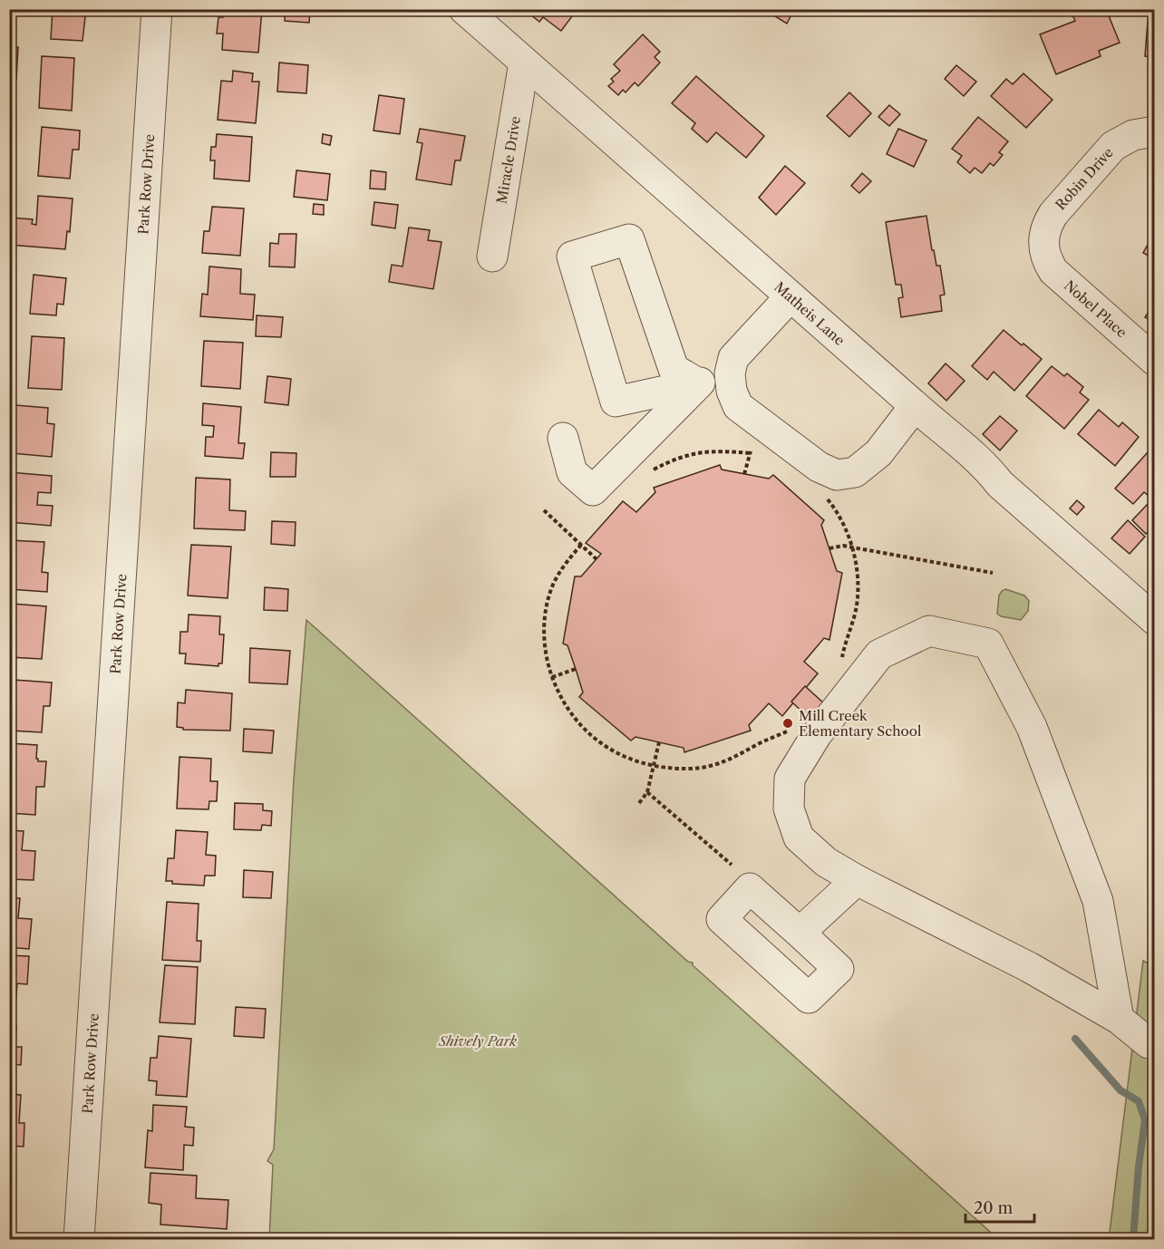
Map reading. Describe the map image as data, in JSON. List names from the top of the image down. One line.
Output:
{"streets":{"street":["Miracle Drive","Robin Drive","Park Row Drive","Nobel Place","Matheis Lane"]},"crossings":[["Miracle Drive","Matheis Lane"],["Robin Drive","Nobel Place"]],"parks":["Shively Park"],"places":["Mill Creek Elementary School"],"scale_bar":"20 m"}
